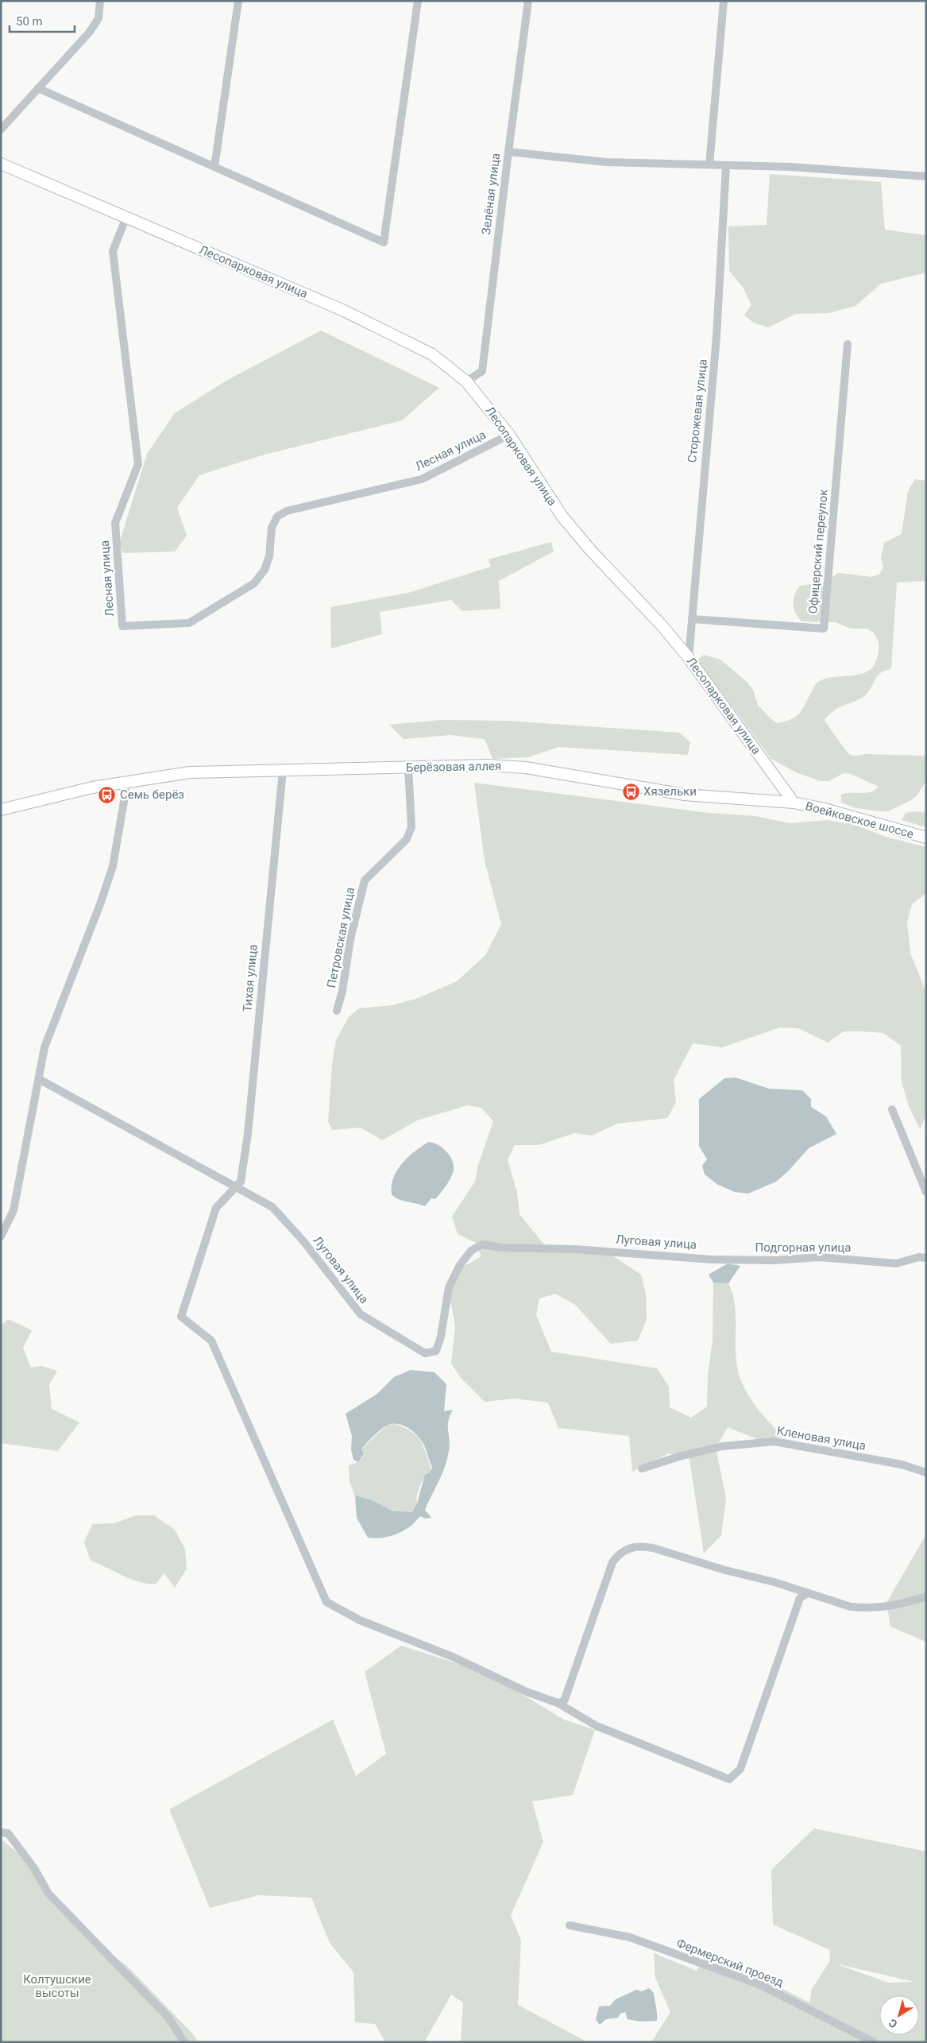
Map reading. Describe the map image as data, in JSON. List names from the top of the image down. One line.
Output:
{"streets":{"street":["Зелёная улица","Лесопарковая улица","Сторожевая улица","Лесная улица","Офицерский переулок","Берёзовая аллея","Воейковское шоссе","Петровская улица","Тихая улица","Луговая улица","Подгорная улица","Кленовая улица","Фермерский проезд"]},"crossings":[["Зелёная улица","Лесопарковая улица"],["Лесопарковая улица","Сторожевая улица"],["Лесопарковая улица","Лесная улица"],["Лесопарковая улица","Берёзовая аллея"],["Лесопарковая улица","Воейковское шоссе"],["Сторожевая улица","Офицерский переулок"],["Берёзовая аллея","Воейковское шоссе"],["Берёзовая аллея","Петровская улица"],["Берёзовая аллея","Тихая улица"],["Тихая улица","Луговая улица"],["Луговая улица","Подгорная улица"]],"parks":["Колтушские высоты"],"places":{"bus stop":["Хязельки","Семь берёз"]},"scale_bar":"50 m","north":"bottom left"}
